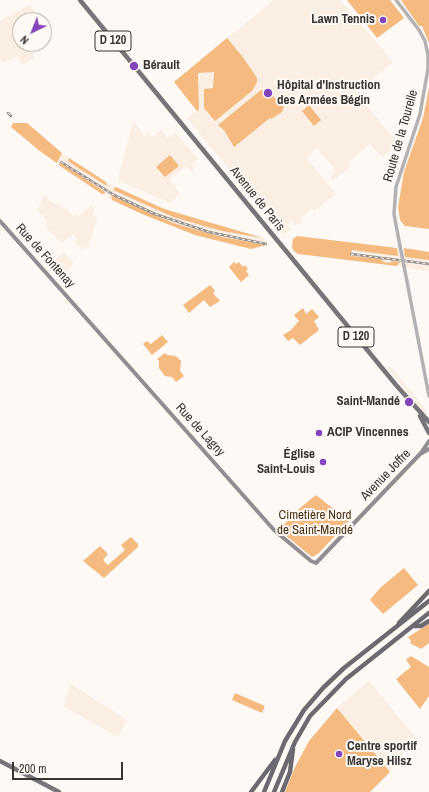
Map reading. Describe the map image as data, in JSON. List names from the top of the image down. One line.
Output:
{"streets":{"main road":["D 120","Avenue de Paris","Rue de Fontenay","Rue de Lagny","Avenue Joffre"],"street":["Route de la Tourelle"]},"crossings":[["Rue de Fontenay","Rue de Lagny"],["Rue de Lagny","Avenue Joffre"]],"parks":["Cimetière Nord de Saint-Mandé"],"places":["Lawn Tennis","Bérault","Hôpital d'Instruction des Armées Bégin","Saint-Mandé","ACIP Vincennes","Église Saint-Louis","Centre sportif Maryse Hilsz"],"scale_bar":"200 m","north":"bottom left"}
